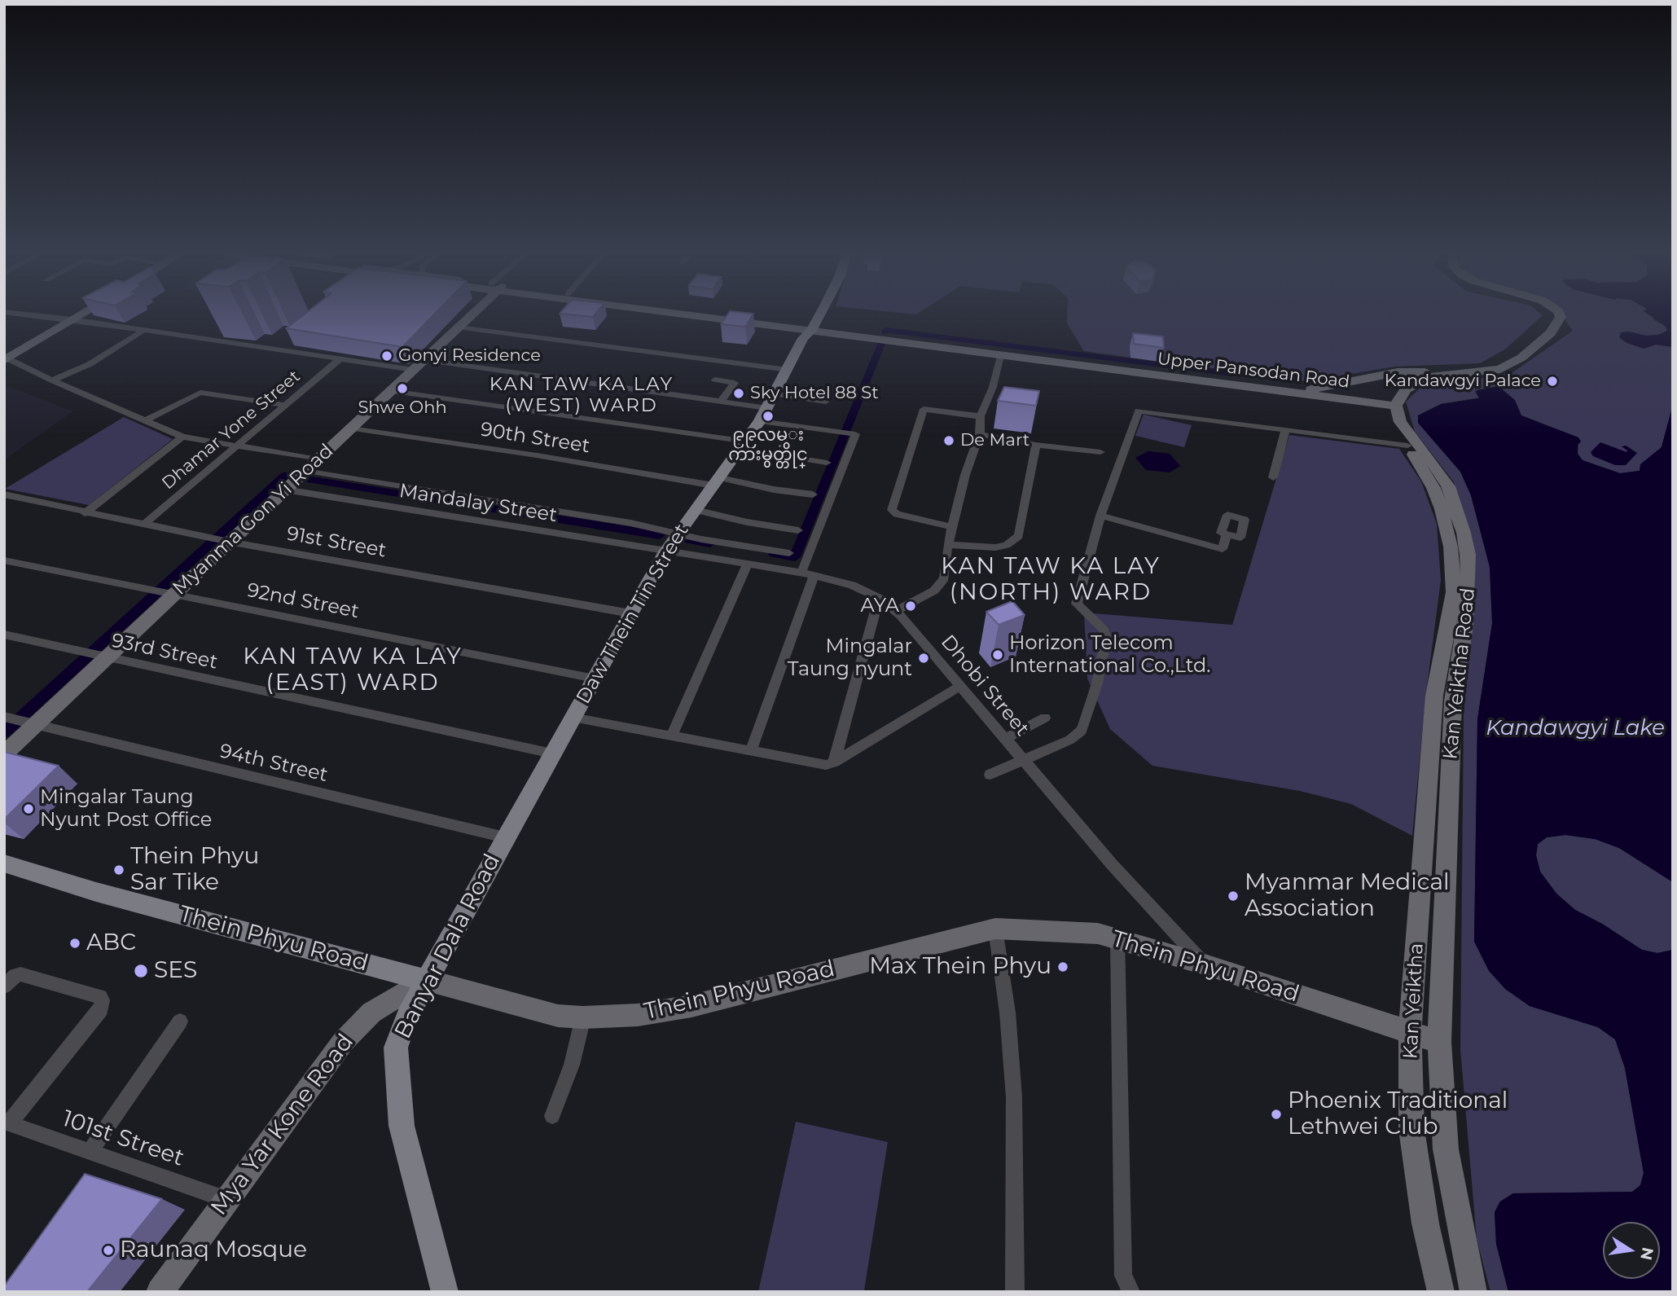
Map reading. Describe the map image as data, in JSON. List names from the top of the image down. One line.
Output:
{"streets":{"main road":["Upper Pansodan Road","Myanma Gon Yi Road","Daw Thein Tin Street","Kan Yeiktha Road","Thein Phyu Road","Banyar Dala Road","Kan Yeiktha","Mya Yar Kone Road"],"street":["Dhamar Yone Street","90th Street","Mandalay Street","91st Street","92nd Street","93rd Street","Dhobi Street","94th Street","101st Street"]},"crossings":[["Upper Pansodan Road","Daw Thein Tin Street"],["Upper Pansodan Road","Kan Yeiktha Road"],["Upper Pansodan Road","Kan Yeiktha"],["Dhamar Yone Street","91st Street"],["90th Street","Myanma Gon Yi Road"],["90th Street","Daw Thein Tin Street"],["Mandalay Street","Myanma Gon Yi Road"],["Mandalay Street","Daw Thein Tin Street"],["Mandalay Street","Dhobi Street"],["Myanma Gon Yi Road","91st Street"],["Myanma Gon Yi Road","92nd Street"],["Myanma Gon Yi Road","93rd Street"],["Myanma Gon Yi Road","94th Street"],["91st Street","Daw Thein Tin Street"],["92nd Street","Daw Thein Tin Street"],["Daw Thein Tin Street","93rd Street"],["Daw Thein Tin Street","Dhobi Street"],["Daw Thein Tin Street","94th Street"],["Daw Thein Tin Street","Banyar Dala Road"],["Kan Yeiktha Road","Thein Phyu Road"],["Kan Yeiktha Road","Kan Yeiktha"],["Dhobi Street","Thein Phyu Road"],["94th Street","Banyar Dala Road"],["Thein Phyu Road","Banyar Dala Road"],["Thein Phyu Road","Kan Yeiktha"],["Thein Phyu Road","Mya Yar Kone Road"],["Banyar Dala Road","Mya Yar Kone Road"],["Mya Yar Kone Road","101st Street"]],"districts":["KAN TAW KA LAY (WEST) WARD","KAN TAW KA LAY (NORTH) WARD","KAN TAW KA LAY (EAST) WARD"],"water":["Kandawgyi Lake"],"places":["Gonyi Residence","Kandawgyi Palace","Shwe Ohh","Sky Hotel 88 St","၉၉လမ္း ကားမွတ္တိုင္","De Mart","AYA","Horizon Telecom International Co.,Ltd.","Mingalar Taung nyunt","Mingalar Taung Nyunt Post Office","Thein Phyu Sar Tike","Myanmar Medical Association","ABC","Max Thein Phyu","SES","Phoenix Traditional Lethwei Club","Raunaq Mosque"],"north":"right"}
